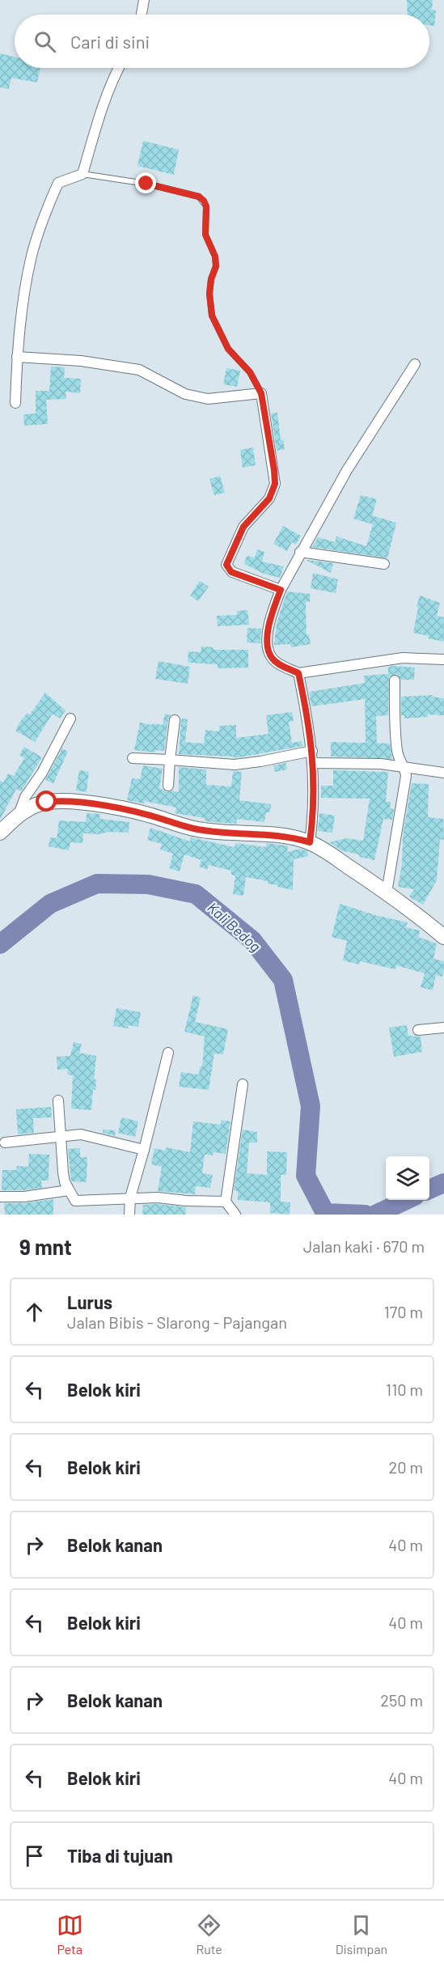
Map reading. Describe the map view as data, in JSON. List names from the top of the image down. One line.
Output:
{"water":["Kali Bedog"],"page":{"search":"Cari di sini","heading":["9 mnt","Jalan kaki · 670 m"],"list":[["Lurus","Jalan Bibis - Slarong - Pajangan","170 m"],["Belok kiri","110 m"],["Belok kiri","20 m"],["Belok kanan","40 m"],["Belok kiri","40 m"],["Belok kanan","250 m"],["Belok kiri","40 m"],"Tiba di tujuan"],"nav":["Peta","Rute","Disimpan"]}}
